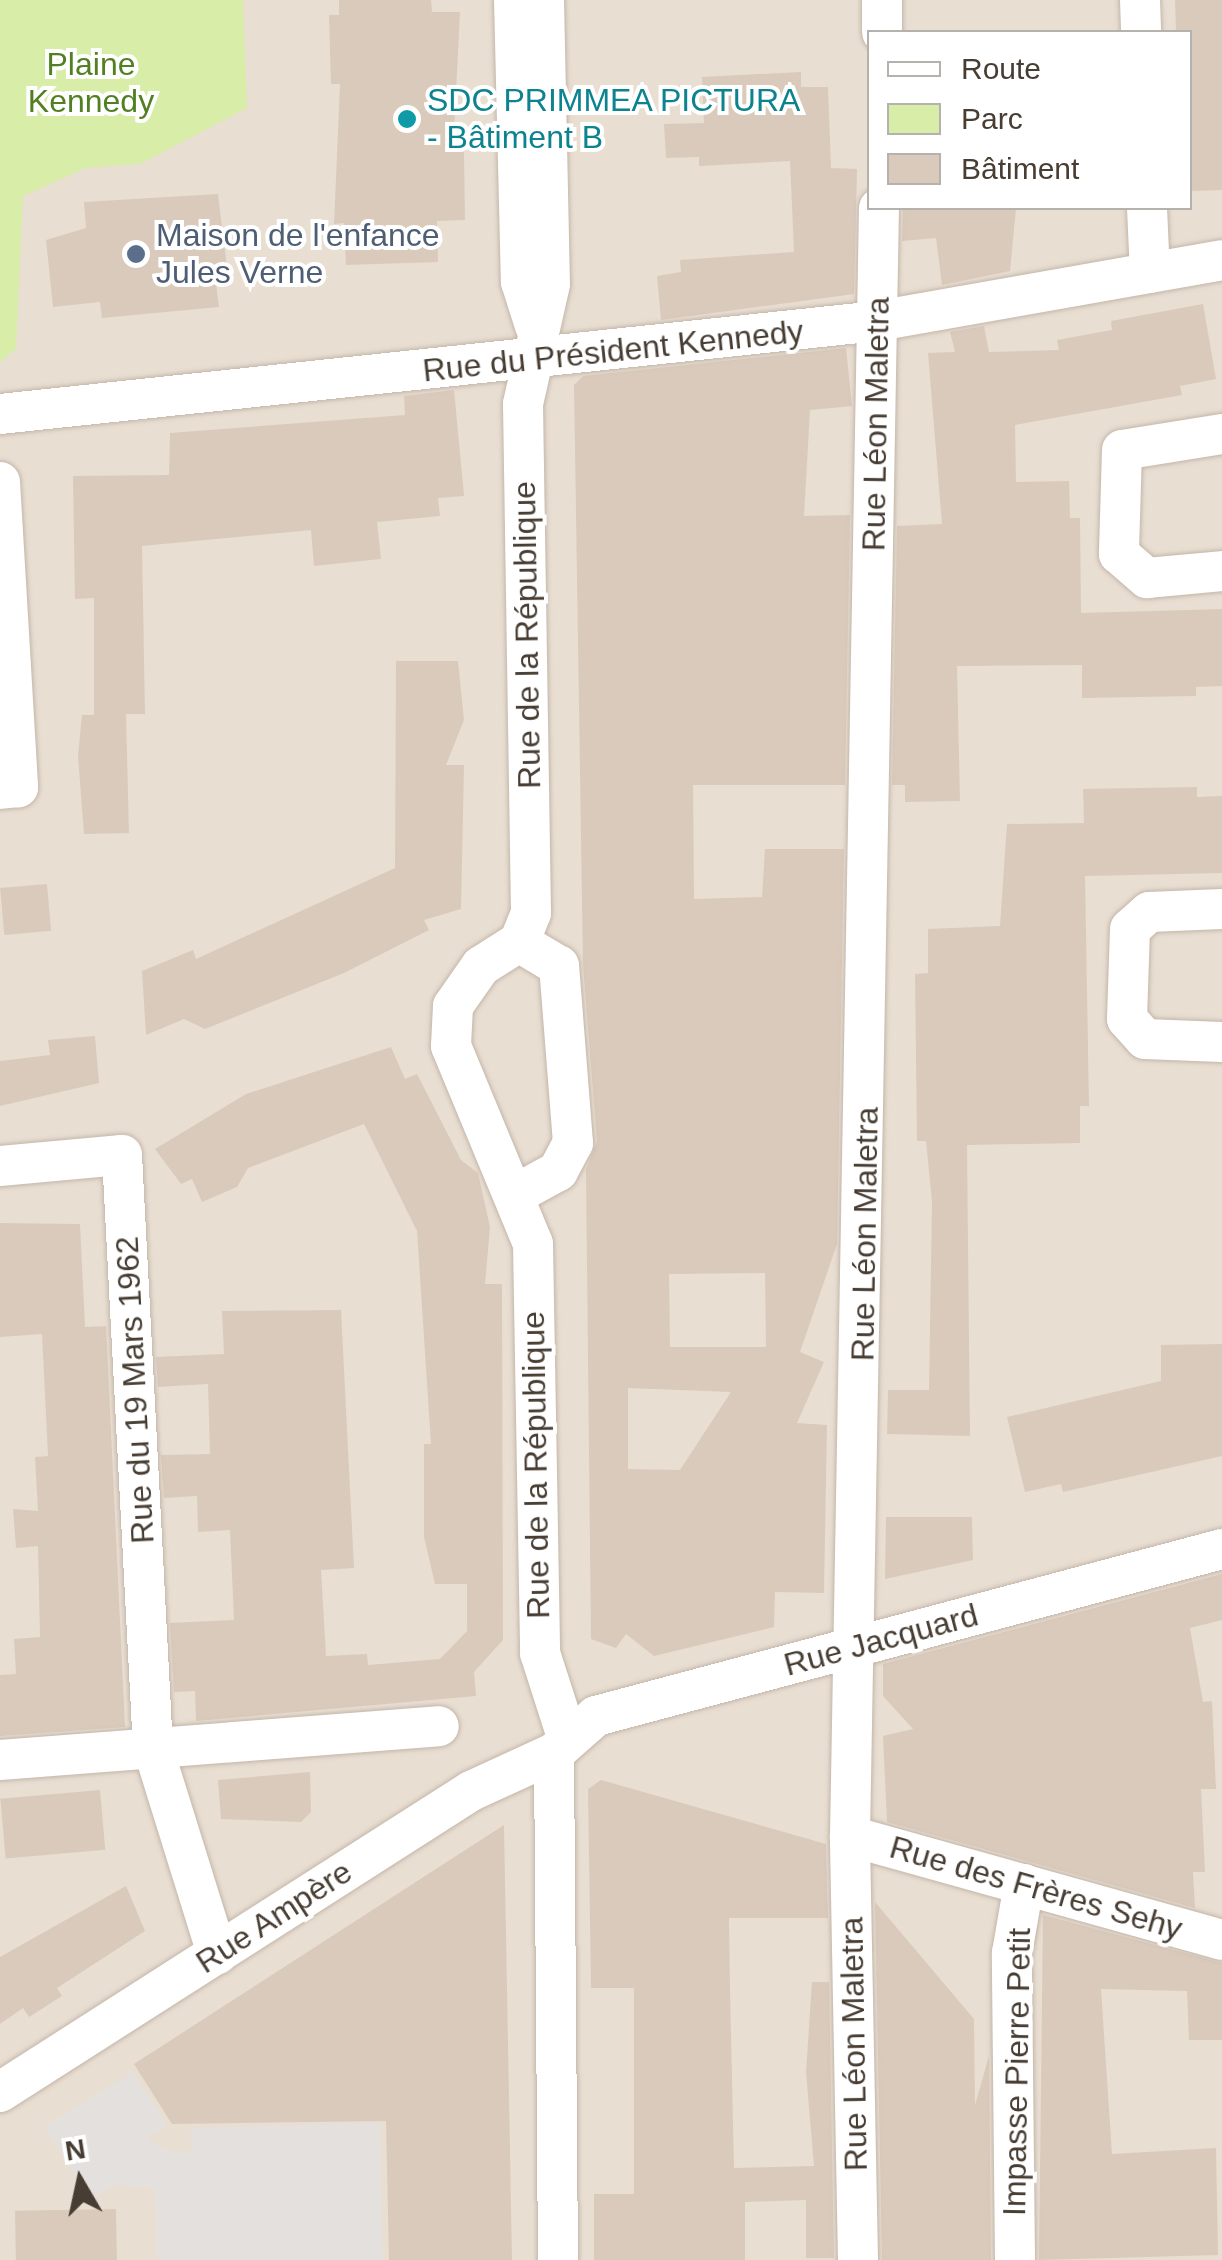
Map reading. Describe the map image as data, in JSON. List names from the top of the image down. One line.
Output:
{"streets":{"street":["Rue du Président Kennedy","Rue Léon Maletra","Rue de la République","Rue du 19 Mars 1962","Rue Jacquard","Rue des Frères Sehy","Rue Ampère","Impasse Pierre Petit"]},"crossings":[["Rue du Président Kennedy","Rue Léon Maletra"],["Rue du Président Kennedy","Rue de la République"],["Rue Léon Maletra","Rue Jacquard"],["Rue Léon Maletra","Rue des Frères Sehy"],["Rue de la République","Rue Jacquard"],["Rue de la République","Rue Ampère"],["Rue Jacquard","Rue Ampère"],["Rue des Frères Sehy","Impasse Pierre Petit"]],"parks":["Plaine Kennedy"],"places":["SDC PRIMMEA PICTURA - Bâtiment B","Maison de l'enfance Jules Verne"],"legend":["Route","Parc","Bâtiment"],"north":"top"}
